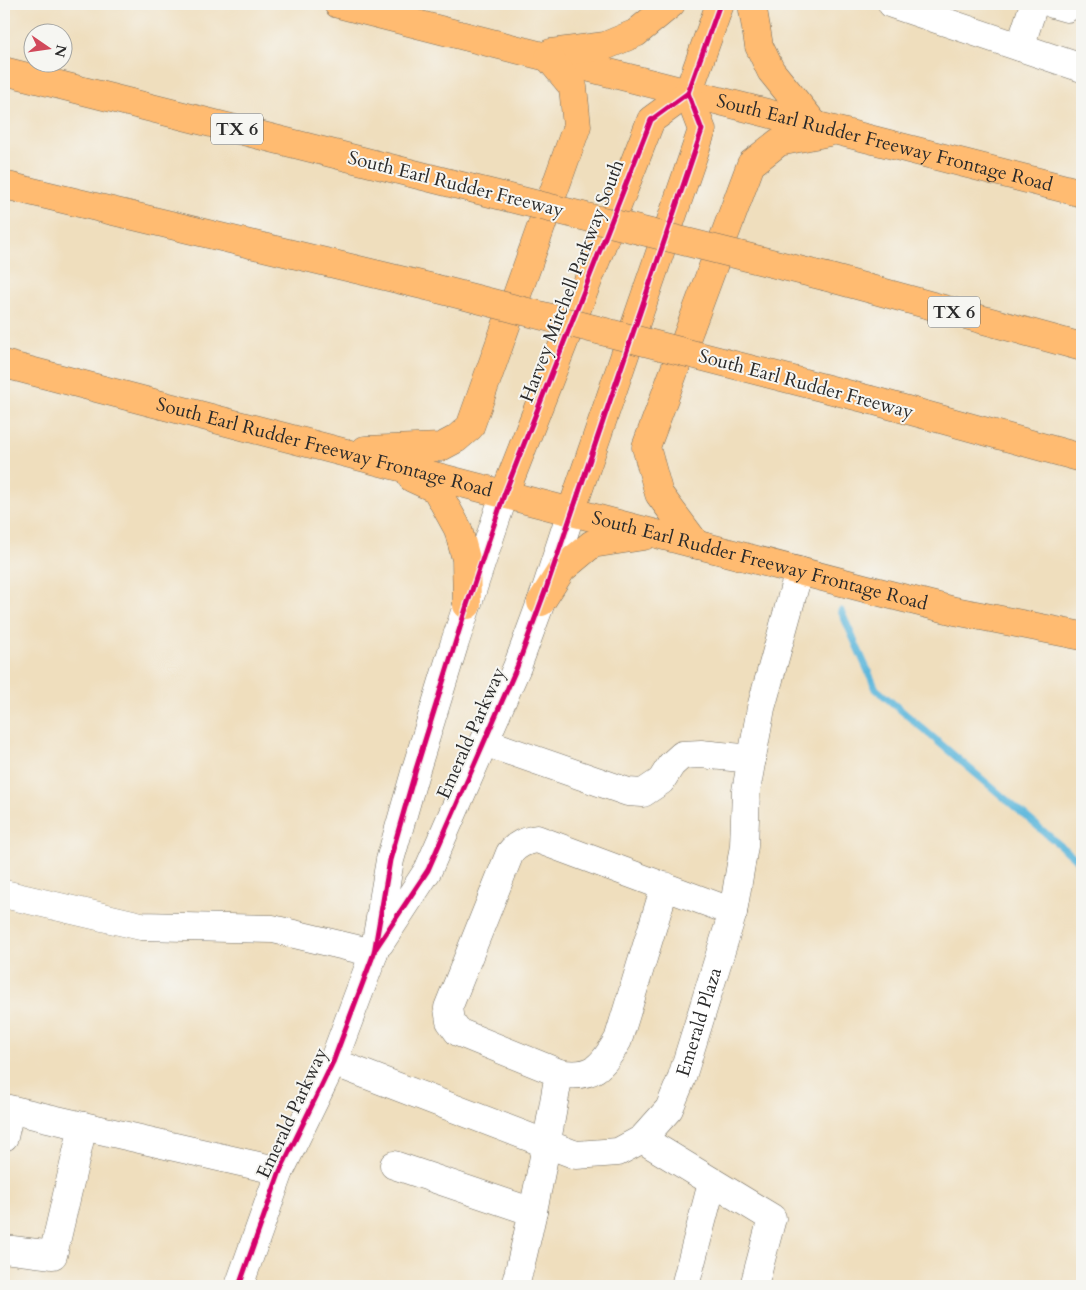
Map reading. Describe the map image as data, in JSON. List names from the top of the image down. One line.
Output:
{"streets":{"main road":["TX 6","South Earl Rudder Freeway Frontage Road","South Earl Rudder Freeway","Harvey Mitchell Parkway South"],"street":["Emerald Parkway","Emerald Plaza"]},"crossings":[["South Earl Rudder Freeway Frontage Road","Harvey Mitchell Parkway South"],["South Earl Rudder Freeway Frontage Road","Emerald Parkway"],["South Earl Rudder Freeway Frontage Road","Emerald Plaza"],["Harvey Mitchell Parkway South","Emerald Parkway"],["Emerald Parkway","Emerald Plaza"]],"north":"right"}
